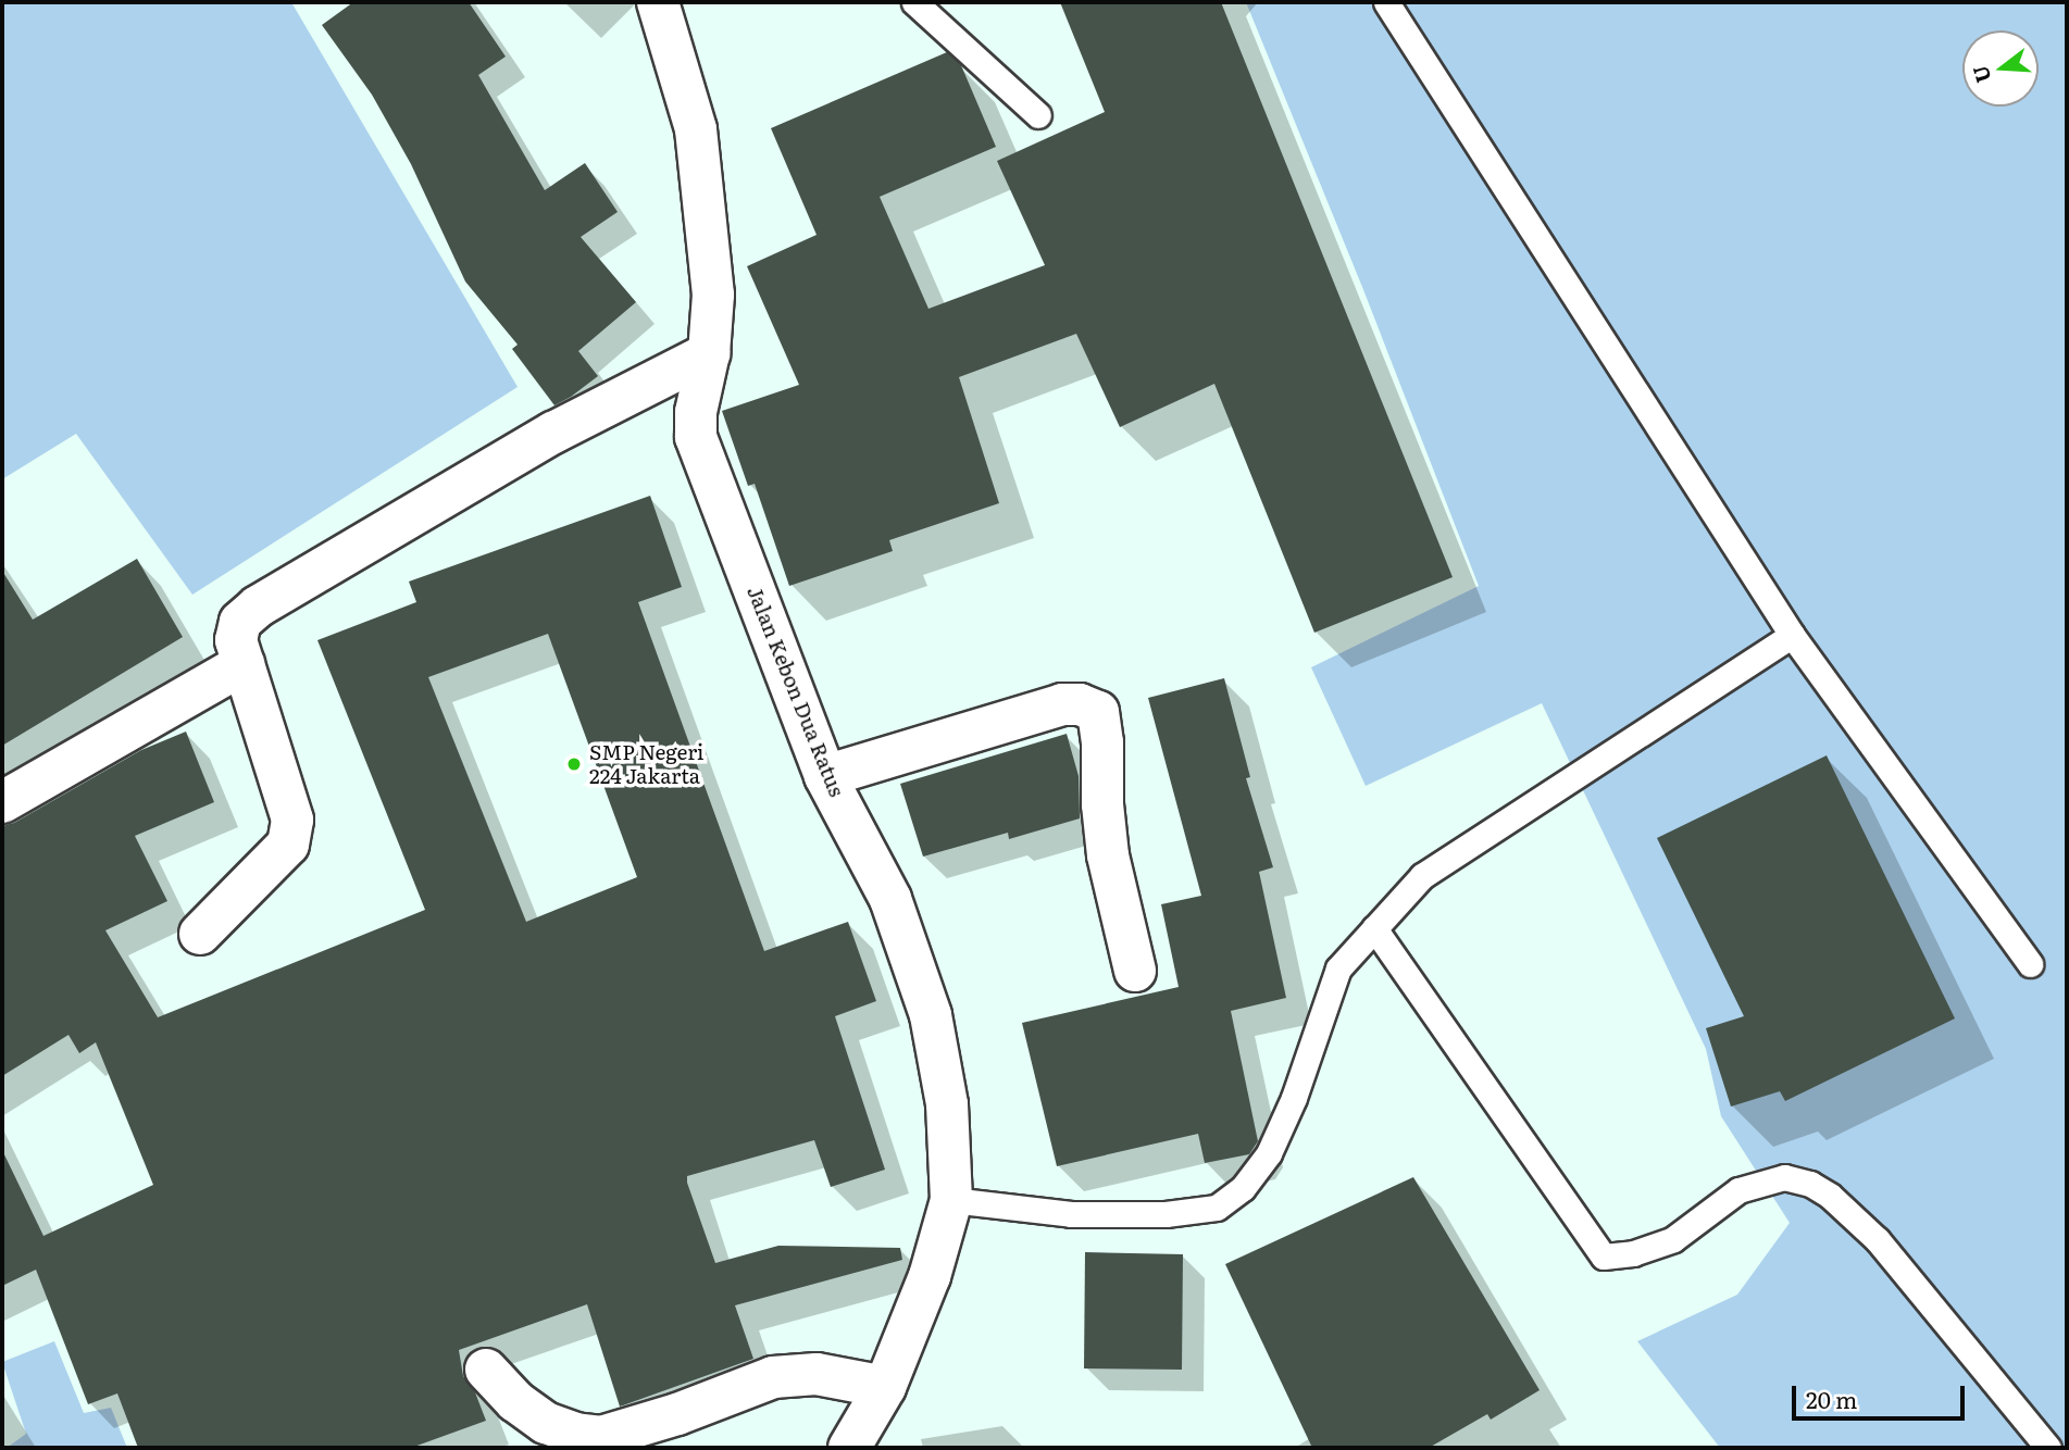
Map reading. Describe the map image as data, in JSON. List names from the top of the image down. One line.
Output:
{"streets":{"street":["Jalan Kebon Dua Ratus"]},"places":["SMP Negeri 224 Jakarta"],"scale_bar":"20 m","north":"left"}
